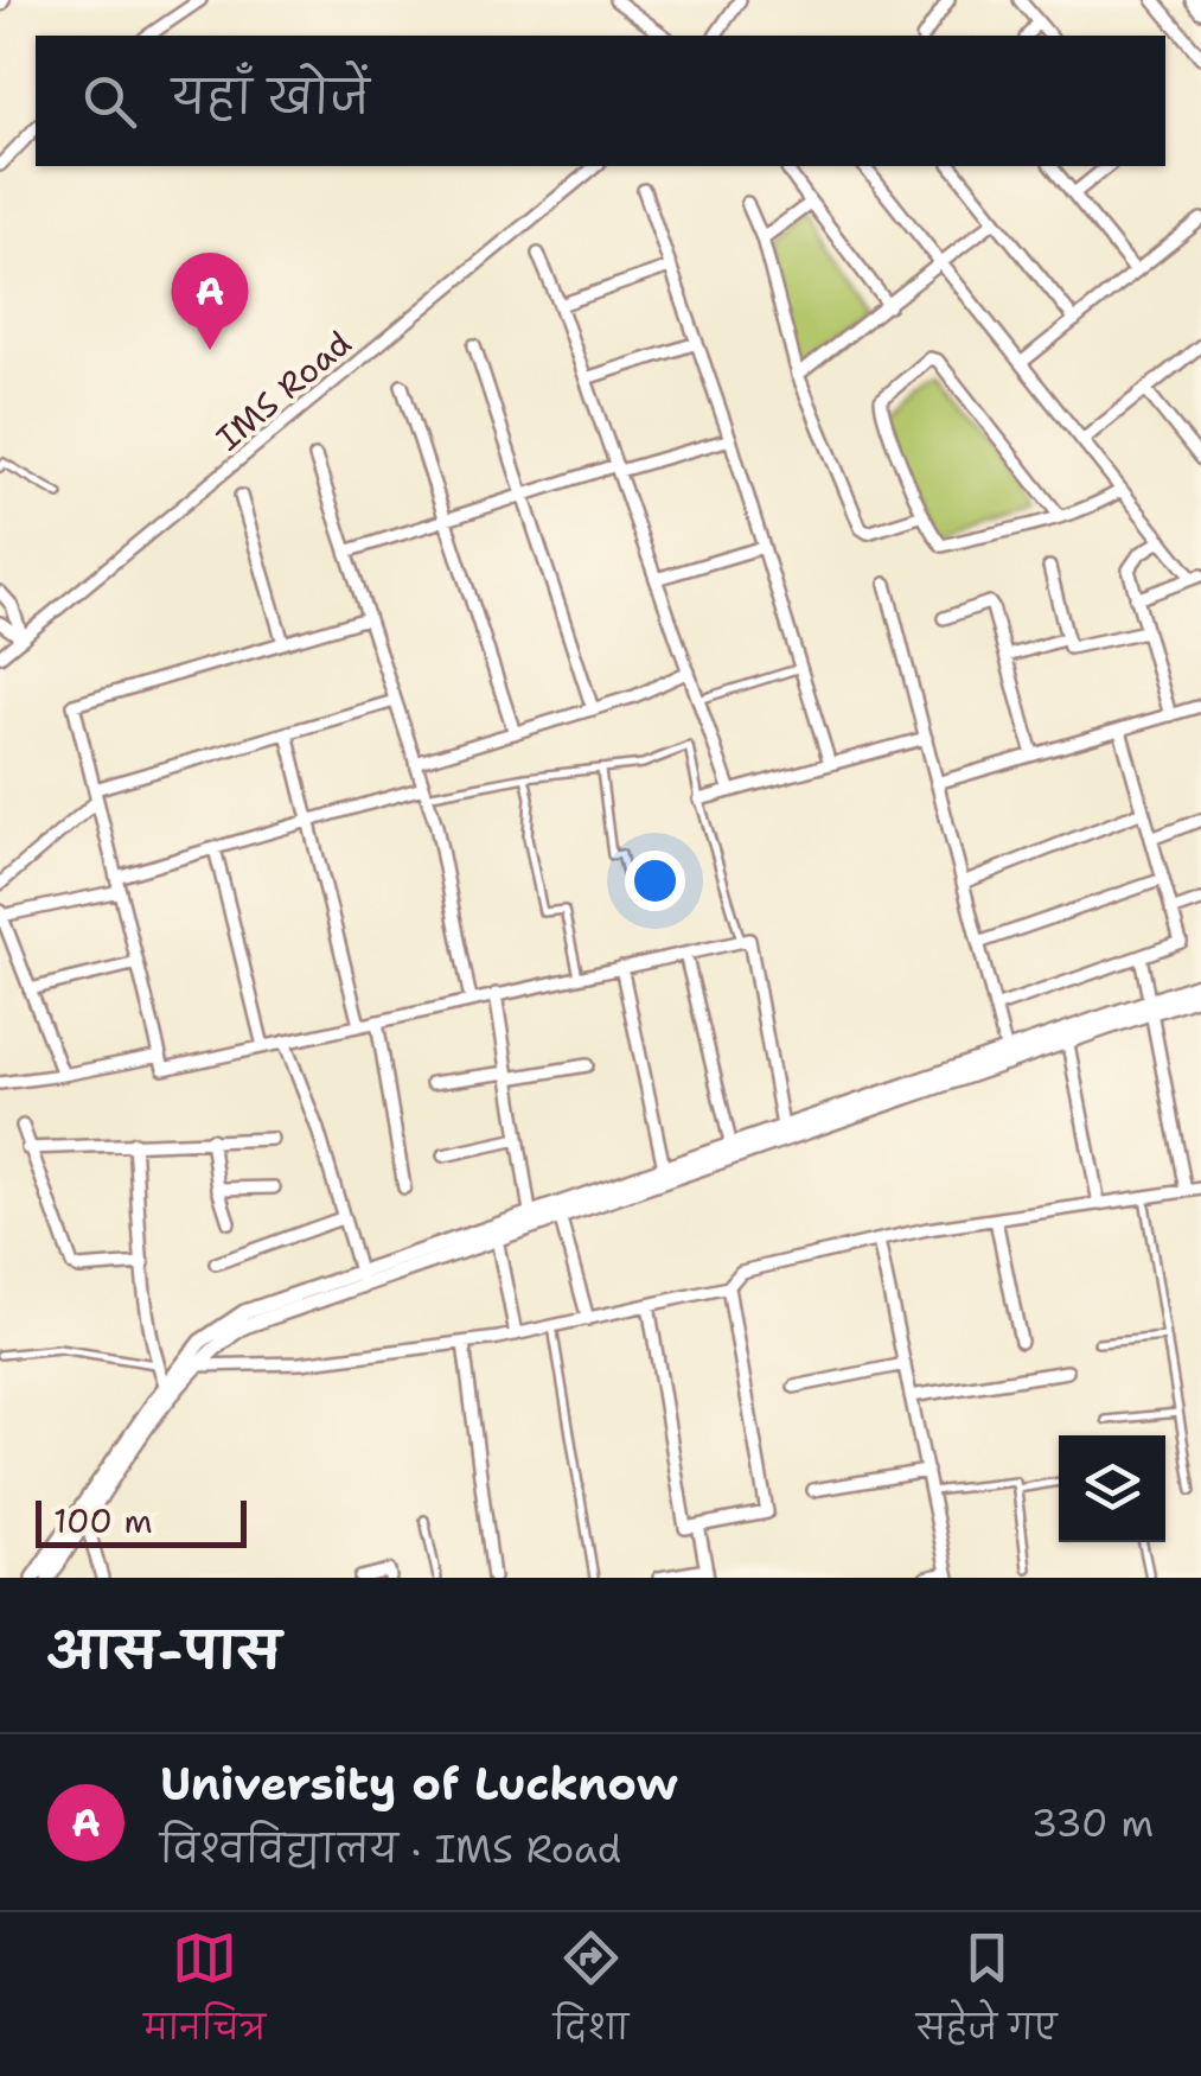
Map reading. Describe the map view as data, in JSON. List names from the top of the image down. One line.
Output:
{"streets":{"street":["IMS Road"]},"scale_bar":"100 m","page":{"search":"यहाँ खोजें","pins":"A","scale":"100 m","heading":"आस-पास","list":[{"mark":"A","name":"University of Lucknow","note":"विश्वविद्यालय · IMS Road","value":"330 m"}],"nav":["मानचित्र","दिशा","सहेजे गए"]}}
